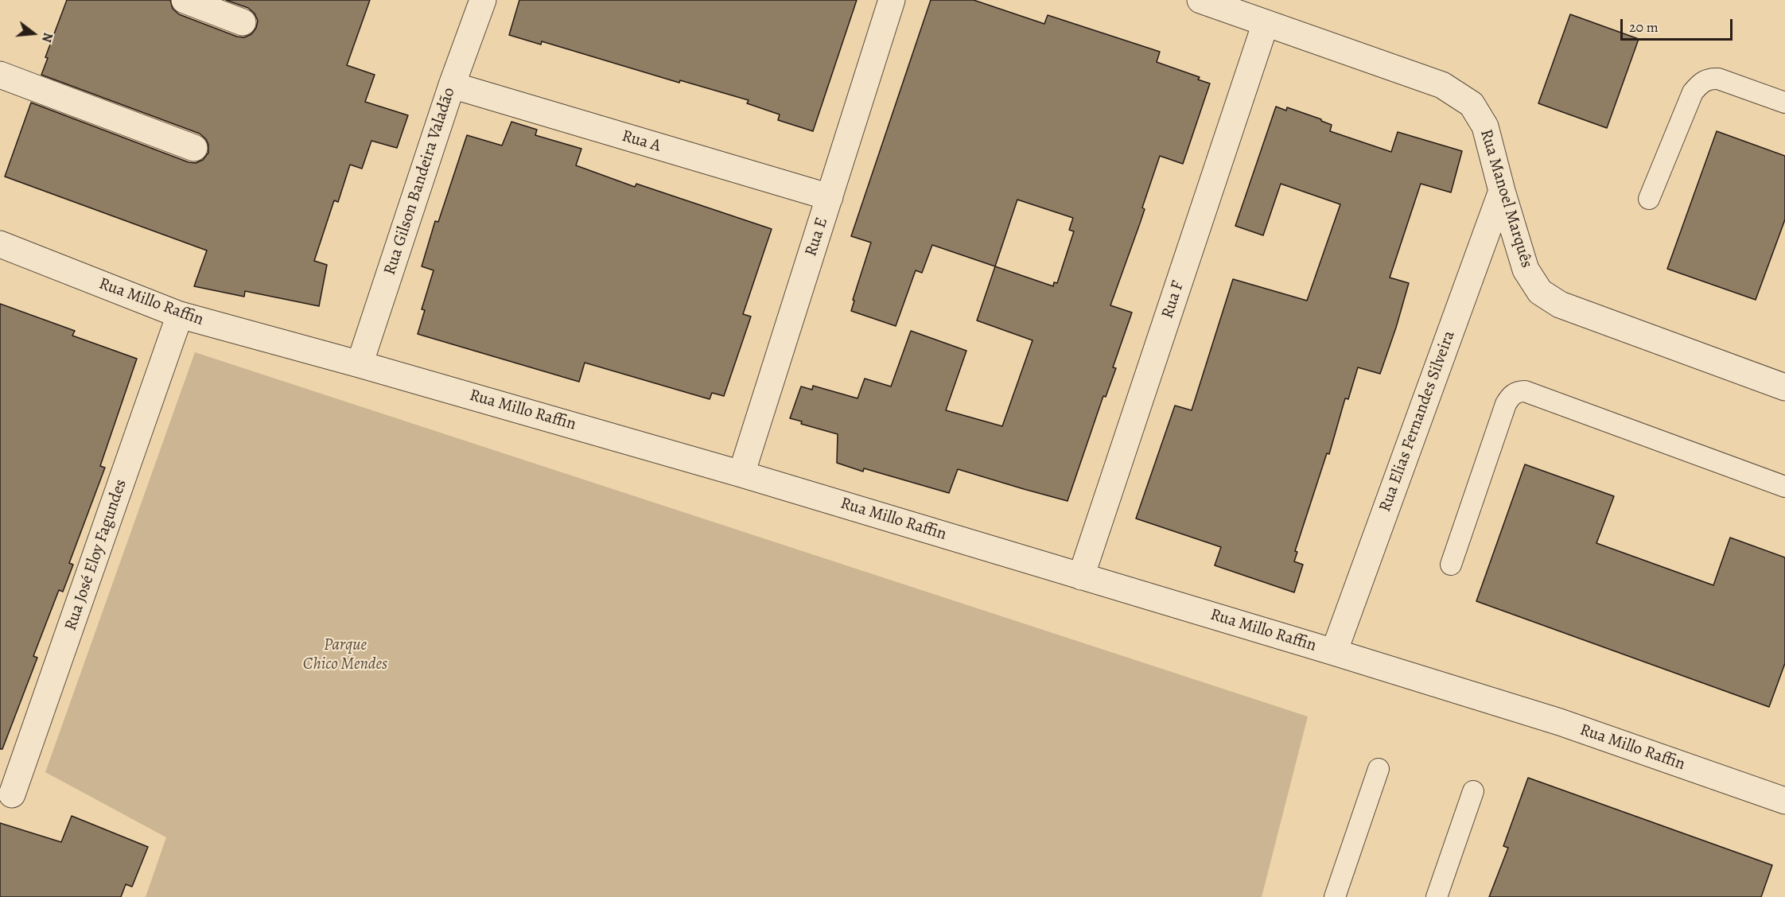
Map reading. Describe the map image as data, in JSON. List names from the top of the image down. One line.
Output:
{"streets":{"street":["Rua A","Rua Gilson Bandeira Valadão","Rua Manoel Marquês","Rua E","Rua F","Rua Millo Raffin","Rua Elias Fernandes Silveira","Rua José Eloy Fagundes"]},"crossings":[["Rua A","Rua Gilson Bandeira Valadão"],["Rua A","Rua E"],["Rua Gilson Bandeira Valadão","Rua Millo Raffin"],["Rua Manoel Marquês","Rua F"],["Rua Manoel Marquês","Rua Elias Fernandes Silveira"],["Rua E","Rua Millo Raffin"],["Rua F","Rua Millo Raffin"],["Rua Millo Raffin","Rua Elias Fernandes Silveira"],["Rua Millo Raffin","Rua José Eloy Fagundes"]],"parks":["Parque Chico Mendes"],"scale_bar":"20 m","north":"right"}
